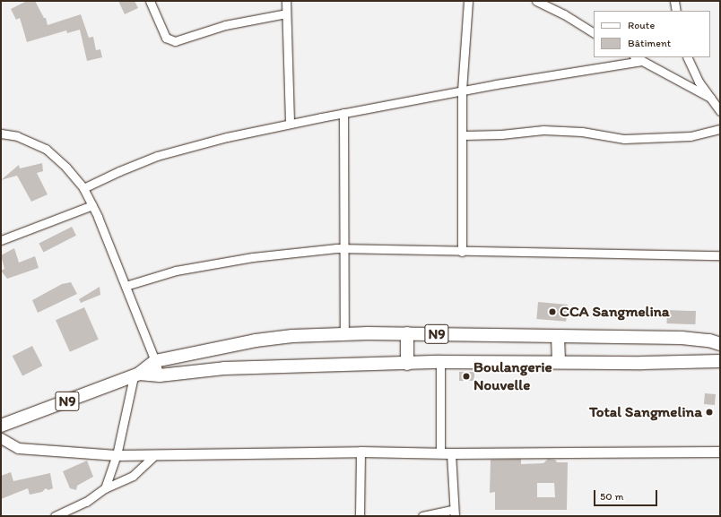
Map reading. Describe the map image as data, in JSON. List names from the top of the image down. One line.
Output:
{"streets":{"highway":["N9"]},"places":["CCA Sangmelina","Boulangerie Nouvelle","Total Sangmelina"],"legend":["Route","Bâtiment"],"scale_bar":"50 m"}
